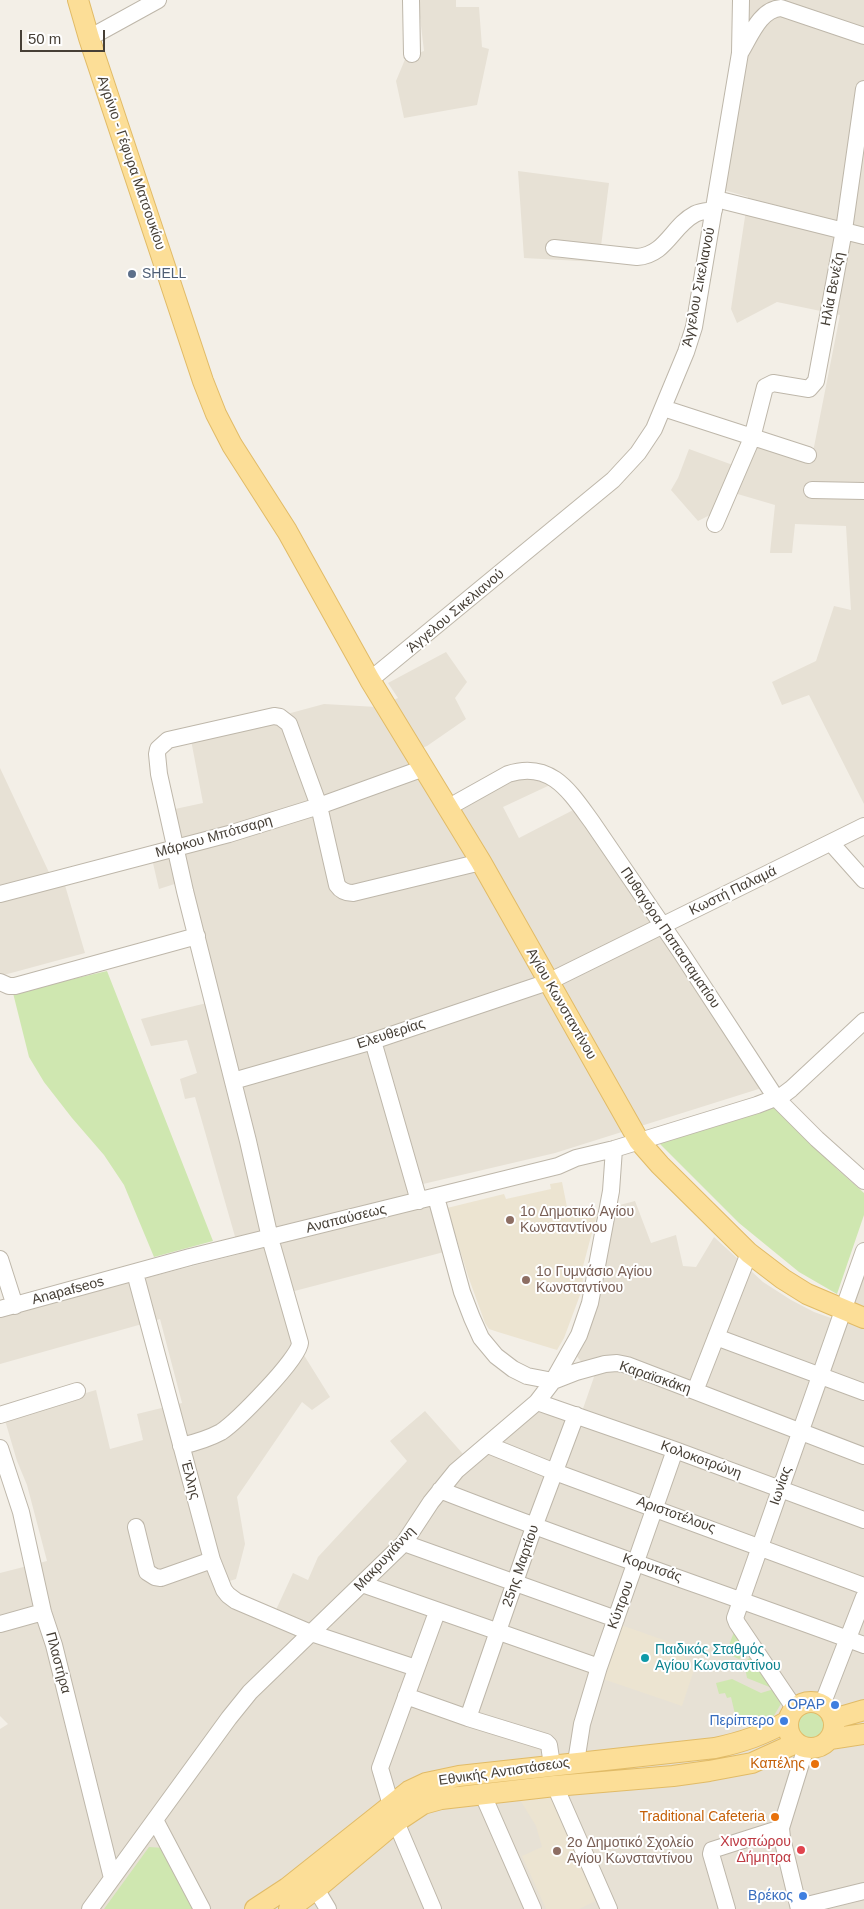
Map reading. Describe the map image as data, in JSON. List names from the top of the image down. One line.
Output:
{"streets":{"main road":["Αγρίνιο - Γέφυρα Ματσουκίου","Αγίου Κωνσταντίνου","Εθνικής Αντιστάσεως"],"street":["Άγγελου Σικελιανού","Ηλία Βενέζη","Μάρκου Μπότσαρη","Κωστή Παλαμά","Πυθαγόρα Παπασταματίου","Ελευθερίας","Αναπαύσεως","Anapafseos","Καραϊσκάκη","Κολοκοτρώνη","Έλλης","Ιωνίας","Αριστοτέλους","Μακρυγιάννη","25ης Μαρτίου","Κορυτσάς","Κύπρου","Πλαστήρα"]},"crossings":[["Αγρίνιο - Γέφυρα Ματσουκίου","Αγίου Κωνσταντίνου"],["Άγγελου Σικελιανού","Αγίου Κωνσταντίνου"],["Μάρκου Μπότσαρη","Αγίου Κωνσταντίνου"],["Κωστή Παλαμά","Πυθαγόρα Παπασταματίου"],["Κωστή Παλαμά","Αγίου Κωνσταντίνου"],["Κωστή Παλαμά","Ελευθερίας"],["Πυθαγόρα Παπασταματίου","Αγίου Κωνσταντίνου"],["Αγίου Κωνσταντίνου","Ελευθερίας"],["Αγίου Κωνσταντίνου","Ιωνίας"],["Αναπαύσεως","Anapafseos"],["Αναπαύσεως","Καραϊσκάκη"],["Αναπαύσεως","Έλλης"],["Αναπαύσεως","Μακρυγιάννη"],["Anapafseos","Έλλης"],["Καραϊσκάκη","Ιωνίας"],["Καραϊσκάκη","Μακρυγιάννη"],["Κολοκοτρώνη","Ιωνίας"],["Κολοκοτρώνη","Μακρυγιάννη"],["Κολοκοτρώνη","25ης Μαρτίου"],["Κολοκοτρώνη","Κύπρου"],["Έλλης","Μακρυγιάννη"],["Ιωνίας","Αριστοτέλους"],["Ιωνίας","Κορυτσάς"],["Ιωνίας","Εθνικής Αντιστάσεως"],["Αριστοτέλους","Μακρυγιάννη"],["Αριστοτέλους","25ης Μαρτίου"],["Αριστοτέλους","Κύπρου"],["Μακρυγιάννη","Κορυτσάς"],["Μακρυγιάννη","Πλαστήρα"],["25ης Μαρτίου","Κορυτσάς"],["Κορυτσάς","Κύπρου"],["Κύπρου","Εθνικής Αντιστάσεως"]],"places":["SHELL","1ο Δημοτικό Αγίου Κωνσταντίνου","1ο Γυμνάσιο Αγίου Κωνσταντίνου","Παιδικός Σταθμός Αγίου Κωνσταντίνου","OPAP","Περίπτερο","Καπέλης","Traditional Cafeteria","Χινοπώρου Δήμητρα","2ο Δημοτικό Σχολείο Αγίου Κωνσταντίνου","Βρέκος"],"scale_bar":"50 m"}
